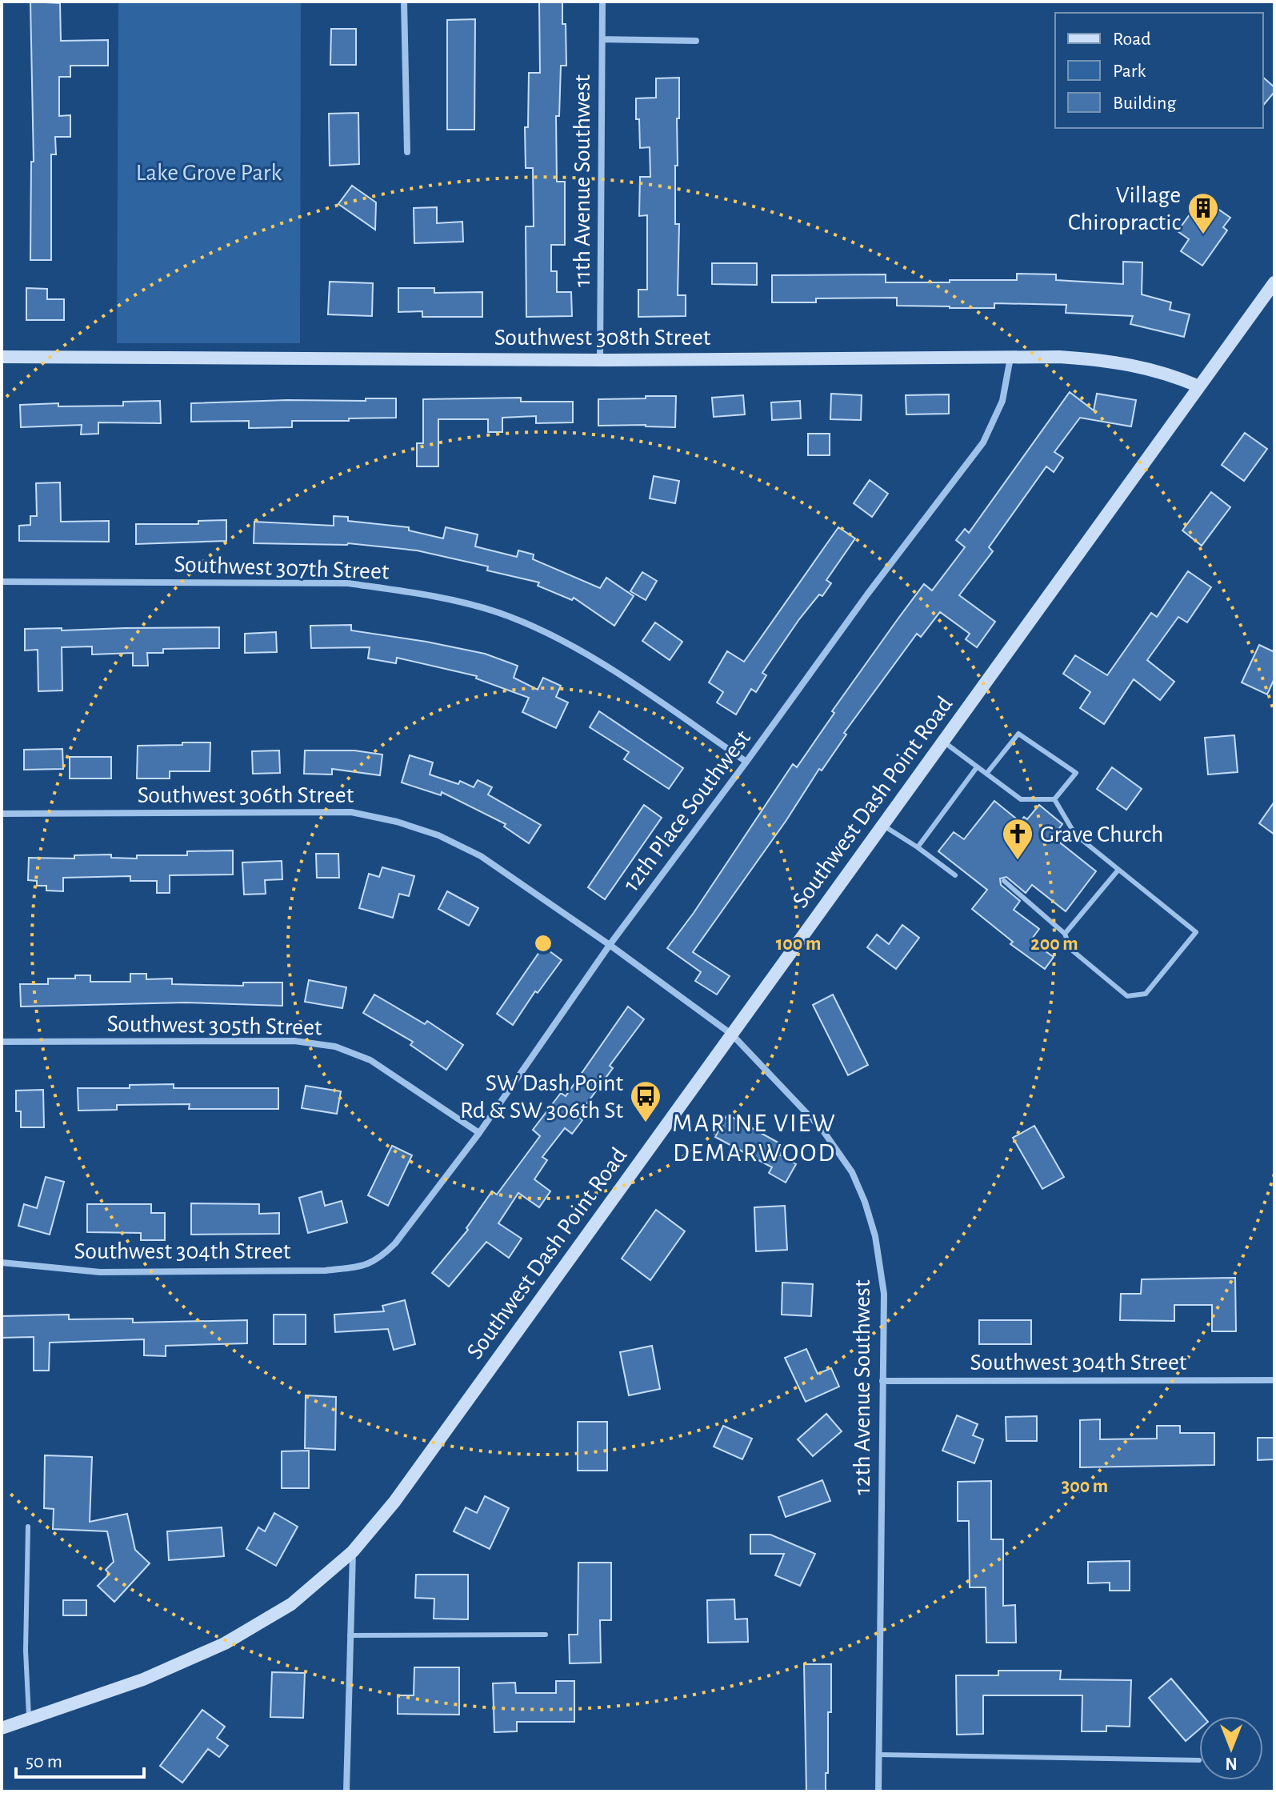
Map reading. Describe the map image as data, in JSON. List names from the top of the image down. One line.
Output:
{"streets":{"main road":["Southwest 308th Street","Southwest Dash Point Road"],"street":["11th Avenue Southwest","Southwest 307th Street","Southwest 306th Street","12th Place Southwest","Southwest 305th Street","Southwest 304th Street","12th Avenue Southwest"]},"crossings":[["11th Avenue Southwest","Southwest 308th Street"],["Southwest 308th Street","Southwest Dash Point Road"],["Southwest 308th Street","12th Place Southwest"],["Southwest 307th Street","12th Place Southwest"],["Southwest 306th Street","Southwest Dash Point Road"],["Southwest 306th Street","12th Place Southwest"],["Southwest 306th Street","12th Avenue Southwest"],["Southwest Dash Point Road","12th Avenue Southwest"],["12th Place Southwest","Southwest 305th Street"],["12th Place Southwest","Southwest 304th Street"],["Southwest 304th Street","12th Avenue Southwest"]],"districts":["MARINE VIEW DEMARWOOD"],"parks":["Lake Grove Park"],"places":{"building":["Village Chiropractic"],"church":["Grave Church"],"bus stop":["SW Dash Point Rd & SW 306th St"]},"legend":["Road","Park","Building"],"scale_bar":"50 m","north":"bottom","rings":["100 m","200 m","300 m"]}
